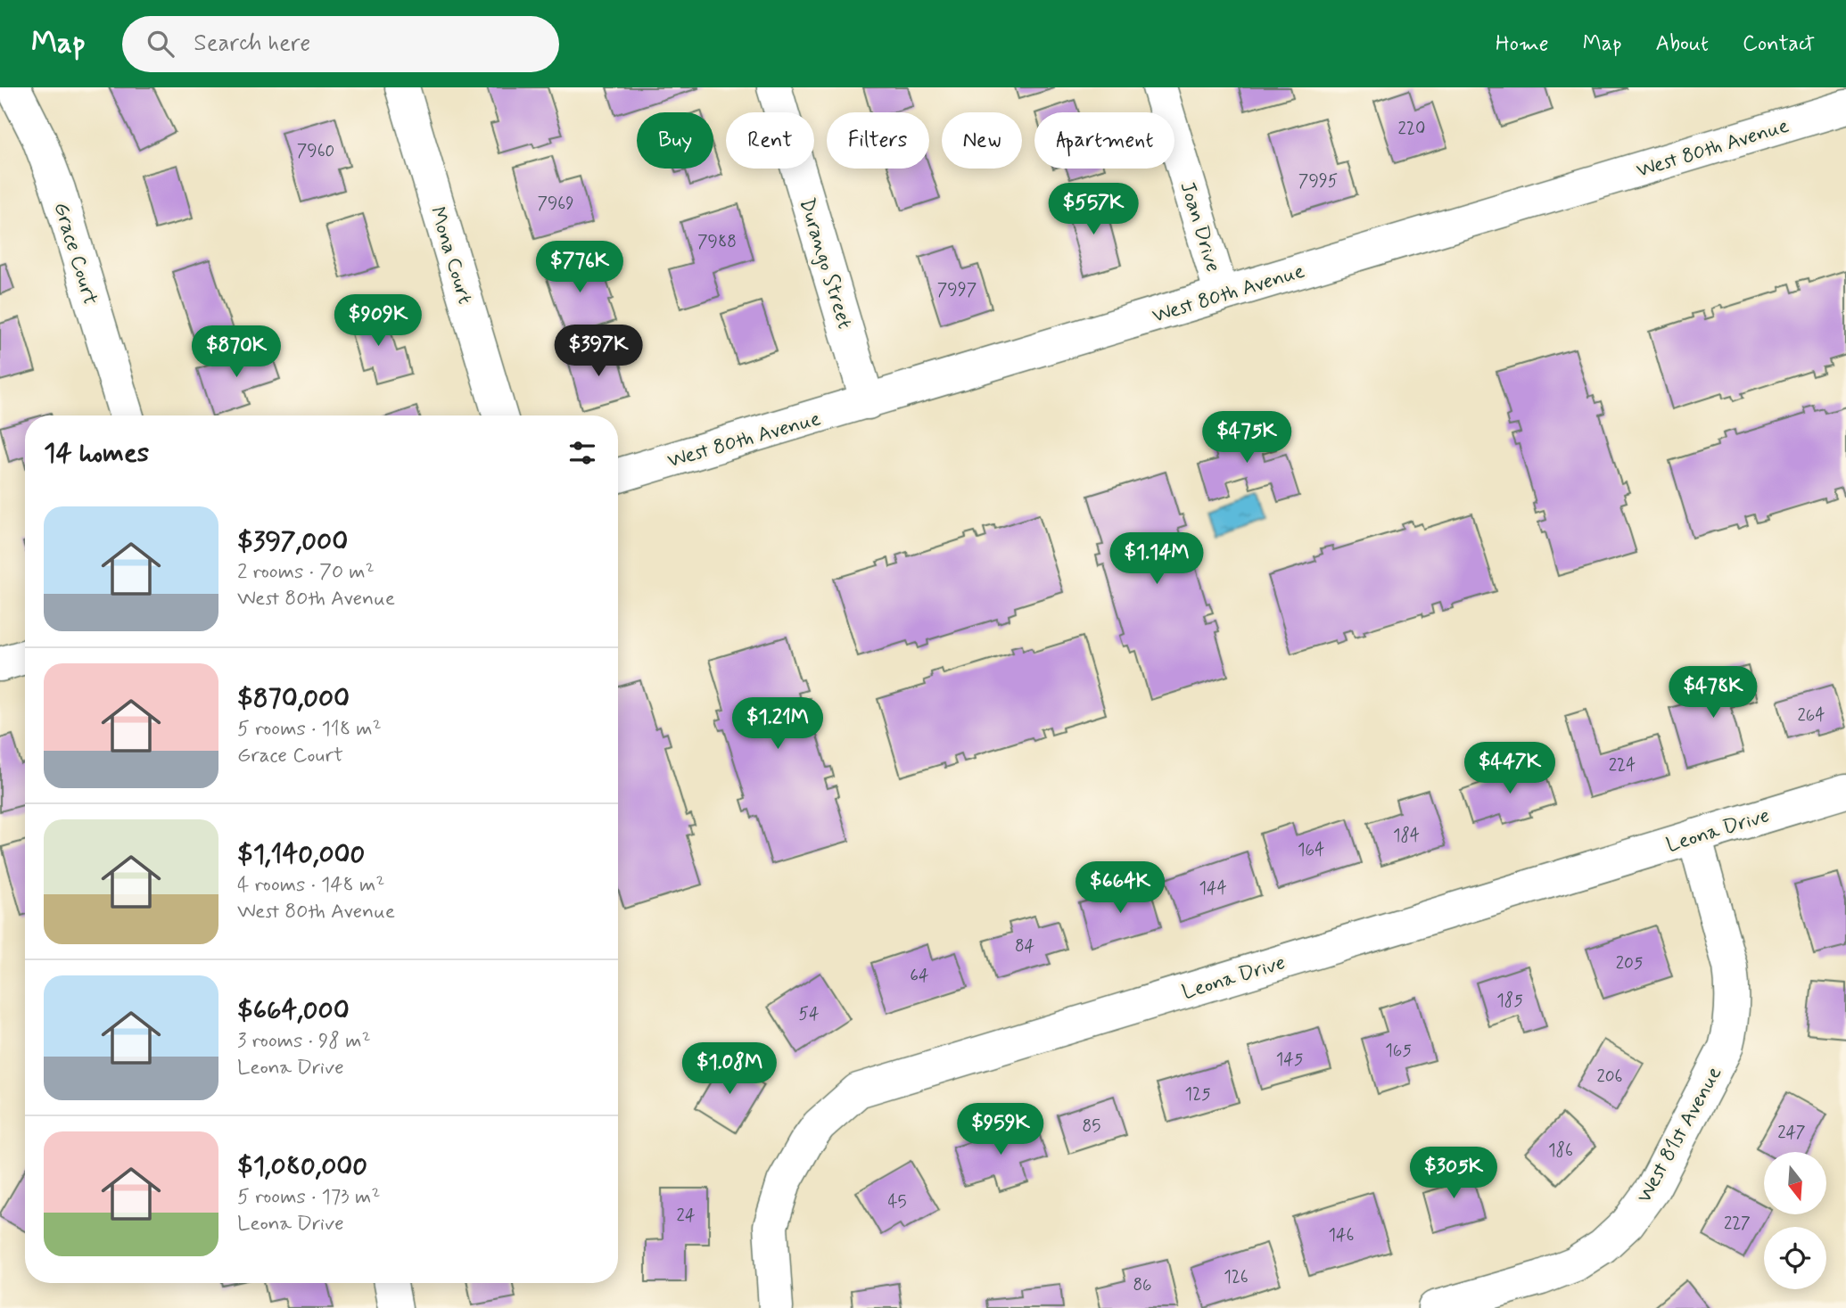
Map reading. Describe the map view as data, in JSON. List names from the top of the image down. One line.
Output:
{"streets":{"street":["West 80th Avenue","Joan Drive","Grace Court","Mona Court","Durango Street","Leona Drive","West 81st Avenue"]},"crossings":[["West 80th Avenue","Joan Drive"],["West 80th Avenue","Durango Street"],["Leona Drive","West 81st Avenue"]],"house_numbers":["220","7960","7995","7969","7988","7997","264","224","184","164","144","84","205","64","185","54","165","145","206","125","85","247","186","45","24","227","146","126","86"],"north":"bottom","page":{"header":"Map","search":"Search here","nav":["Home","Map","About","Contact"],"chip":["Buy","Rent","Filters","New","Apartment"],"price":["$557K","$776K","$909K","$397K","$870K","$475K","$1.14M","$478K","$1.21M","$447K","$664K","$1.08M","$959K","$305K"],"heading":"14 homes","list":[{"name":"$397,000","note":"2 rooms · 70 m² · West 80th Avenue"},{"name":"$870,000","note":"5 rooms · 118 m² · Grace Court"},{"name":"$1,140,000","note":"4 rooms · 148 m² · West 80th Avenue"},{"name":"$664,000","note":"3 rooms · 98 m² · Leona Drive"},{"name":"$1,080,000","note":"5 rooms · 173 m² · Leona Drive"}]}}
